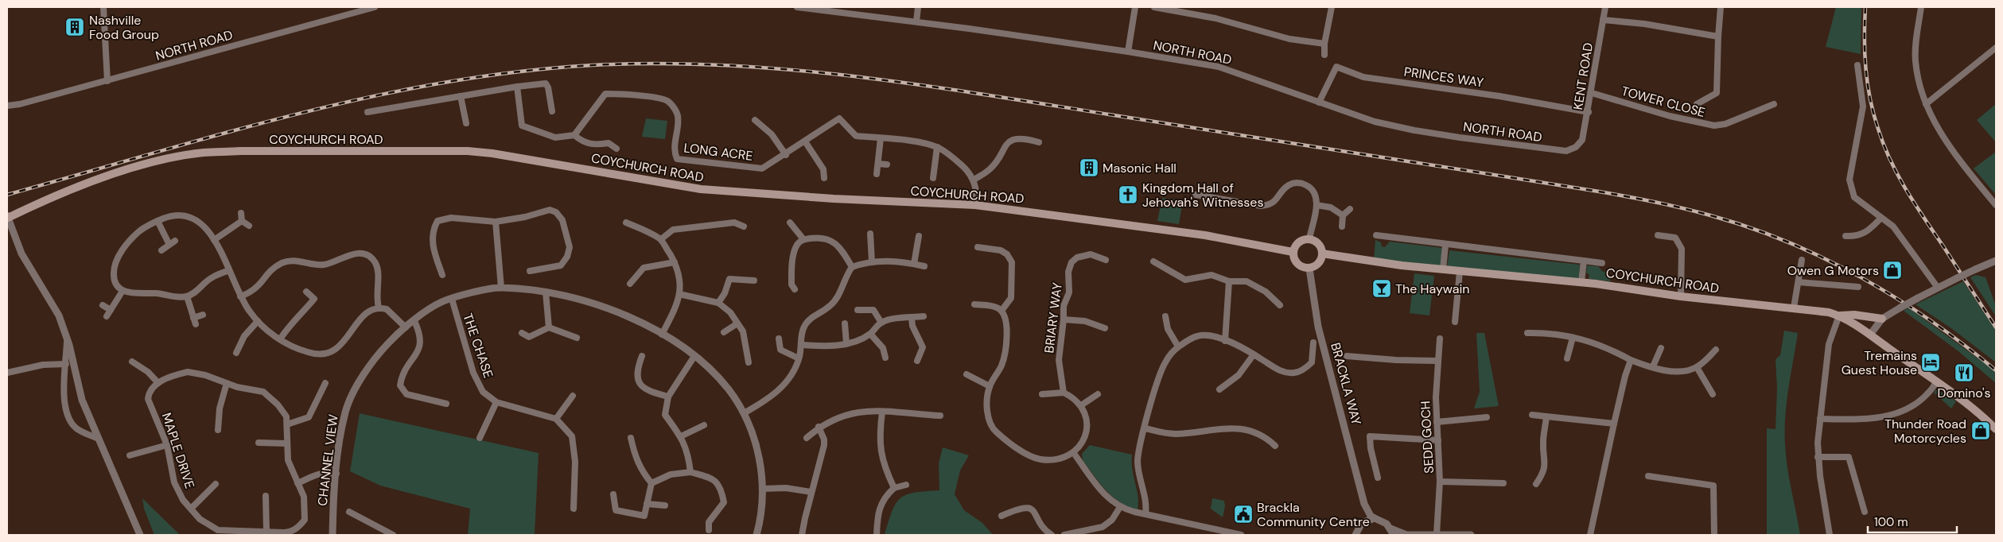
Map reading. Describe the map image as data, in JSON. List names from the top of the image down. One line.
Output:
{"streets":{"main road":["COYCHURCH ROAD"],"street":["NORTH ROAD","KENT ROAD","PRINCES WAY","TOWER CLOSE","LONG ACRE","BRIARY WAY","THE CHASE","BRACKLA WAY","SEDD GOCH","MAPLE DRIVE","CHANNEL VIEW"]},"crossings":[["NORTH ROAD","KENT ROAD"],["NORTH ROAD","PRINCES WAY"],["KENT ROAD","PRINCES WAY"],["KENT ROAD","TOWER CLOSE"],["COYCHURCH ROAD","BRACKLA WAY"],["THE CHASE","CHANNEL VIEW"]],"places":{"building":["Nashville Food Group","Masonic Hall"],"church":["Kingdom Hall of Jehovah's Witnesses"],"shop":["Owen G Motors","Thunder Road Motorcycles"],"bar":["The Haywain"],"hotel":["Tremains Guest House"],"restaurant":["Domino's"],"public building":["Brackla Community Centre"]},"scale_bar":"100 m"}
